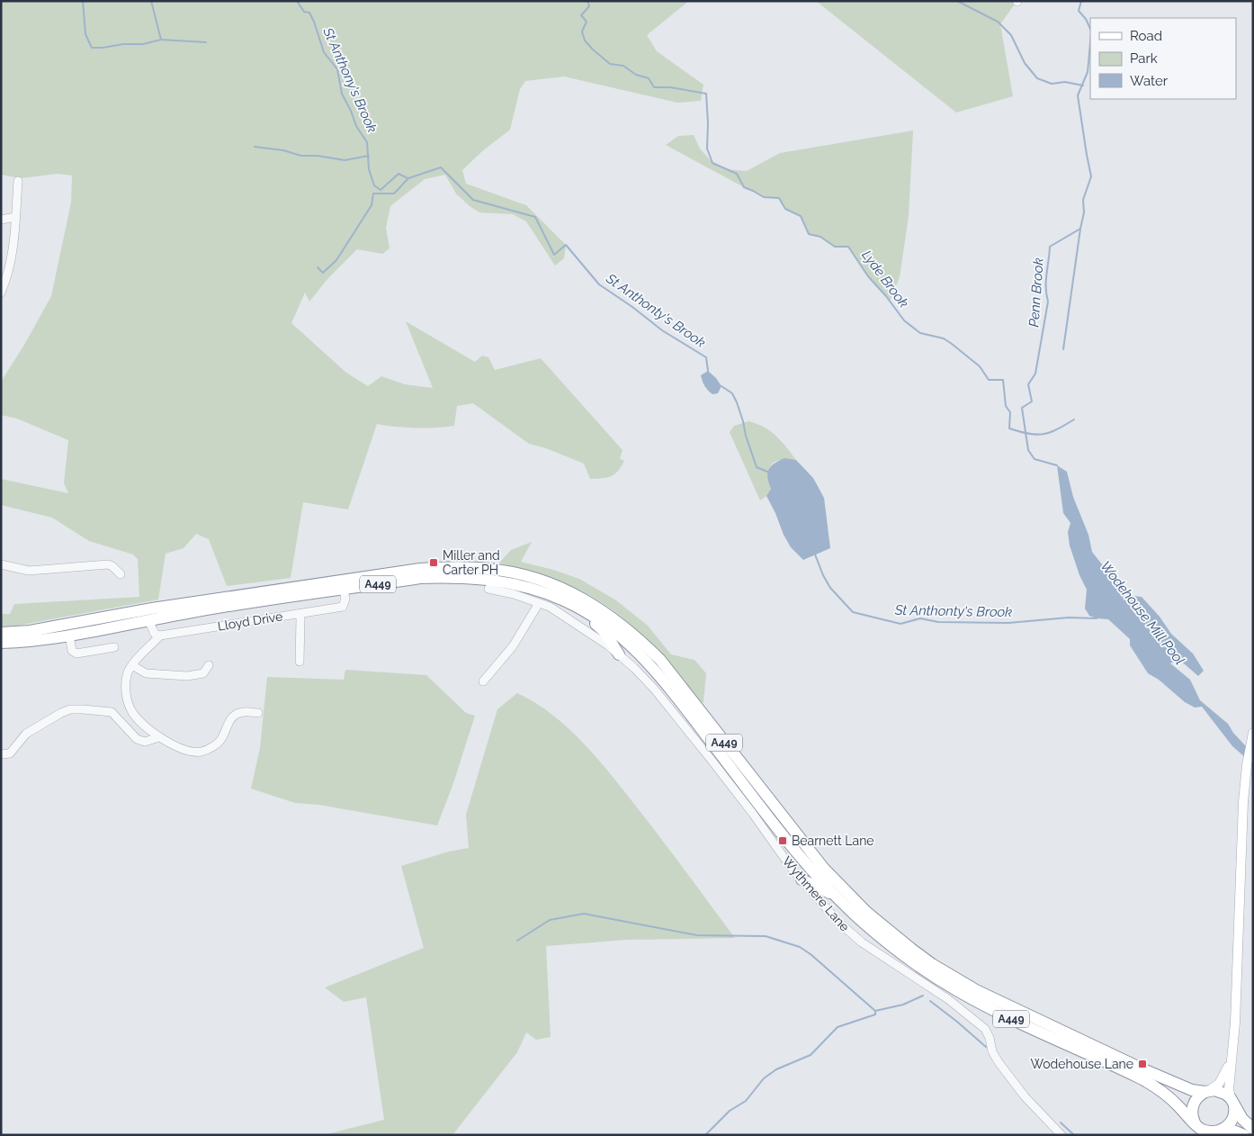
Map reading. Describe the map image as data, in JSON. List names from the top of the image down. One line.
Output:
{"streets":{"highway":["A449"],"street":["Lloyd Drive","Wythmere Lane"]},"crossings":[["A449","Lloyd Drive"]],"water":["St Anthony's Brook","Lyde Brook","Penn Brook","St Anthonty's Brook","Wodehouse Mill Pool"],"places":{"transit":["Miller and Carter PH","Bearnett Lane","Wodehouse Lane"]},"legend":["Road","Park","Water"]}
